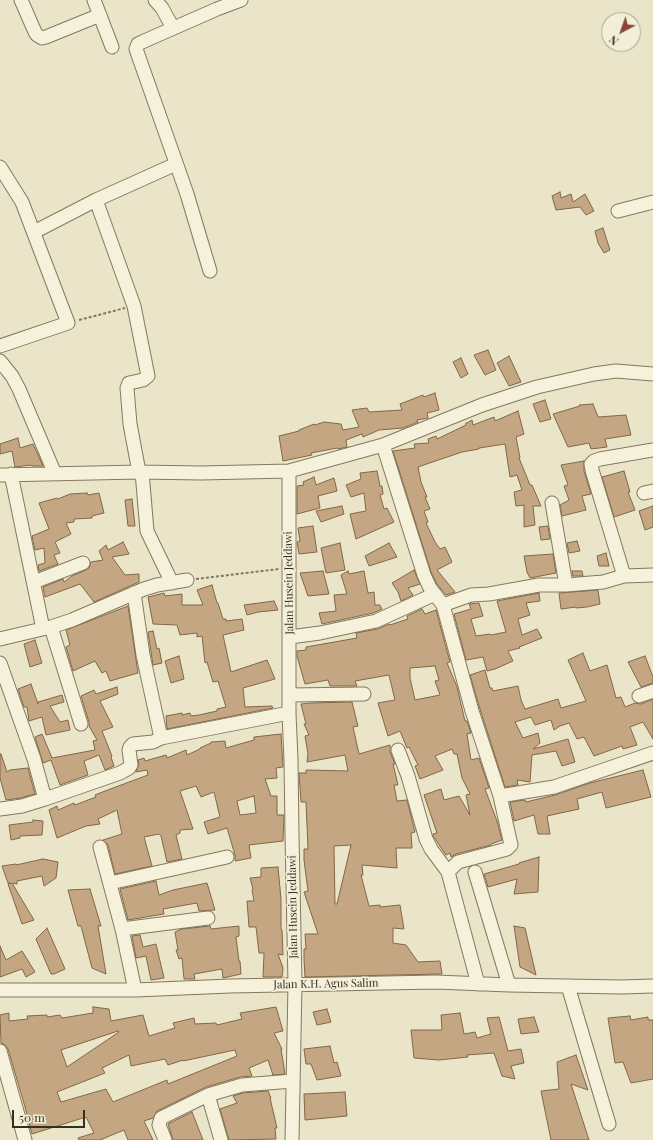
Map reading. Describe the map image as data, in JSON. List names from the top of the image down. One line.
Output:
{"streets":{"street":["Jalan Husein Jeddawi","Jalan K.H. Agus Salim"]},"crossings":[["Jalan Husein Jeddawi","Jalan K.H. Agus Salim"]],"scale_bar":"50 m","north":"bottom left"}
